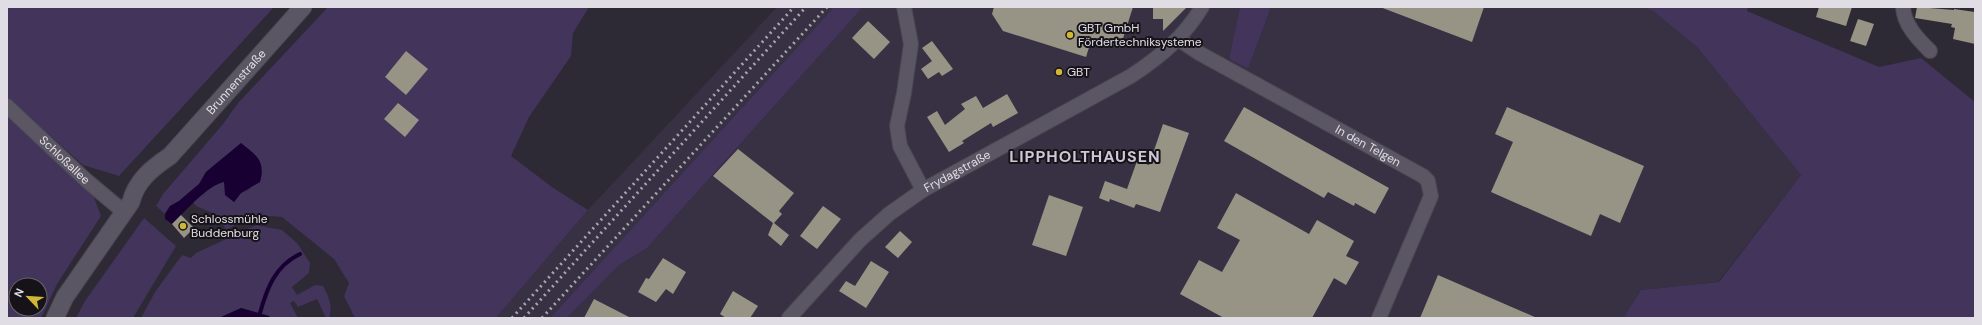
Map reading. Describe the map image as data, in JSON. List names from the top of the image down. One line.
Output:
{"streets":{"street":["Brunnenstraße","In den Telgen","Schloßallee","Frydagstraße"]},"crossings":[["Brunnenstraße","Schloßallee"],["In den Telgen","Frydagstraße"]],"districts":["LIPPHOLTHAUSEN"],"places":["GBT GmbH Fördertechniksysteme","GBT","Schlossmühle Buddenburg"],"north":"top left"}
